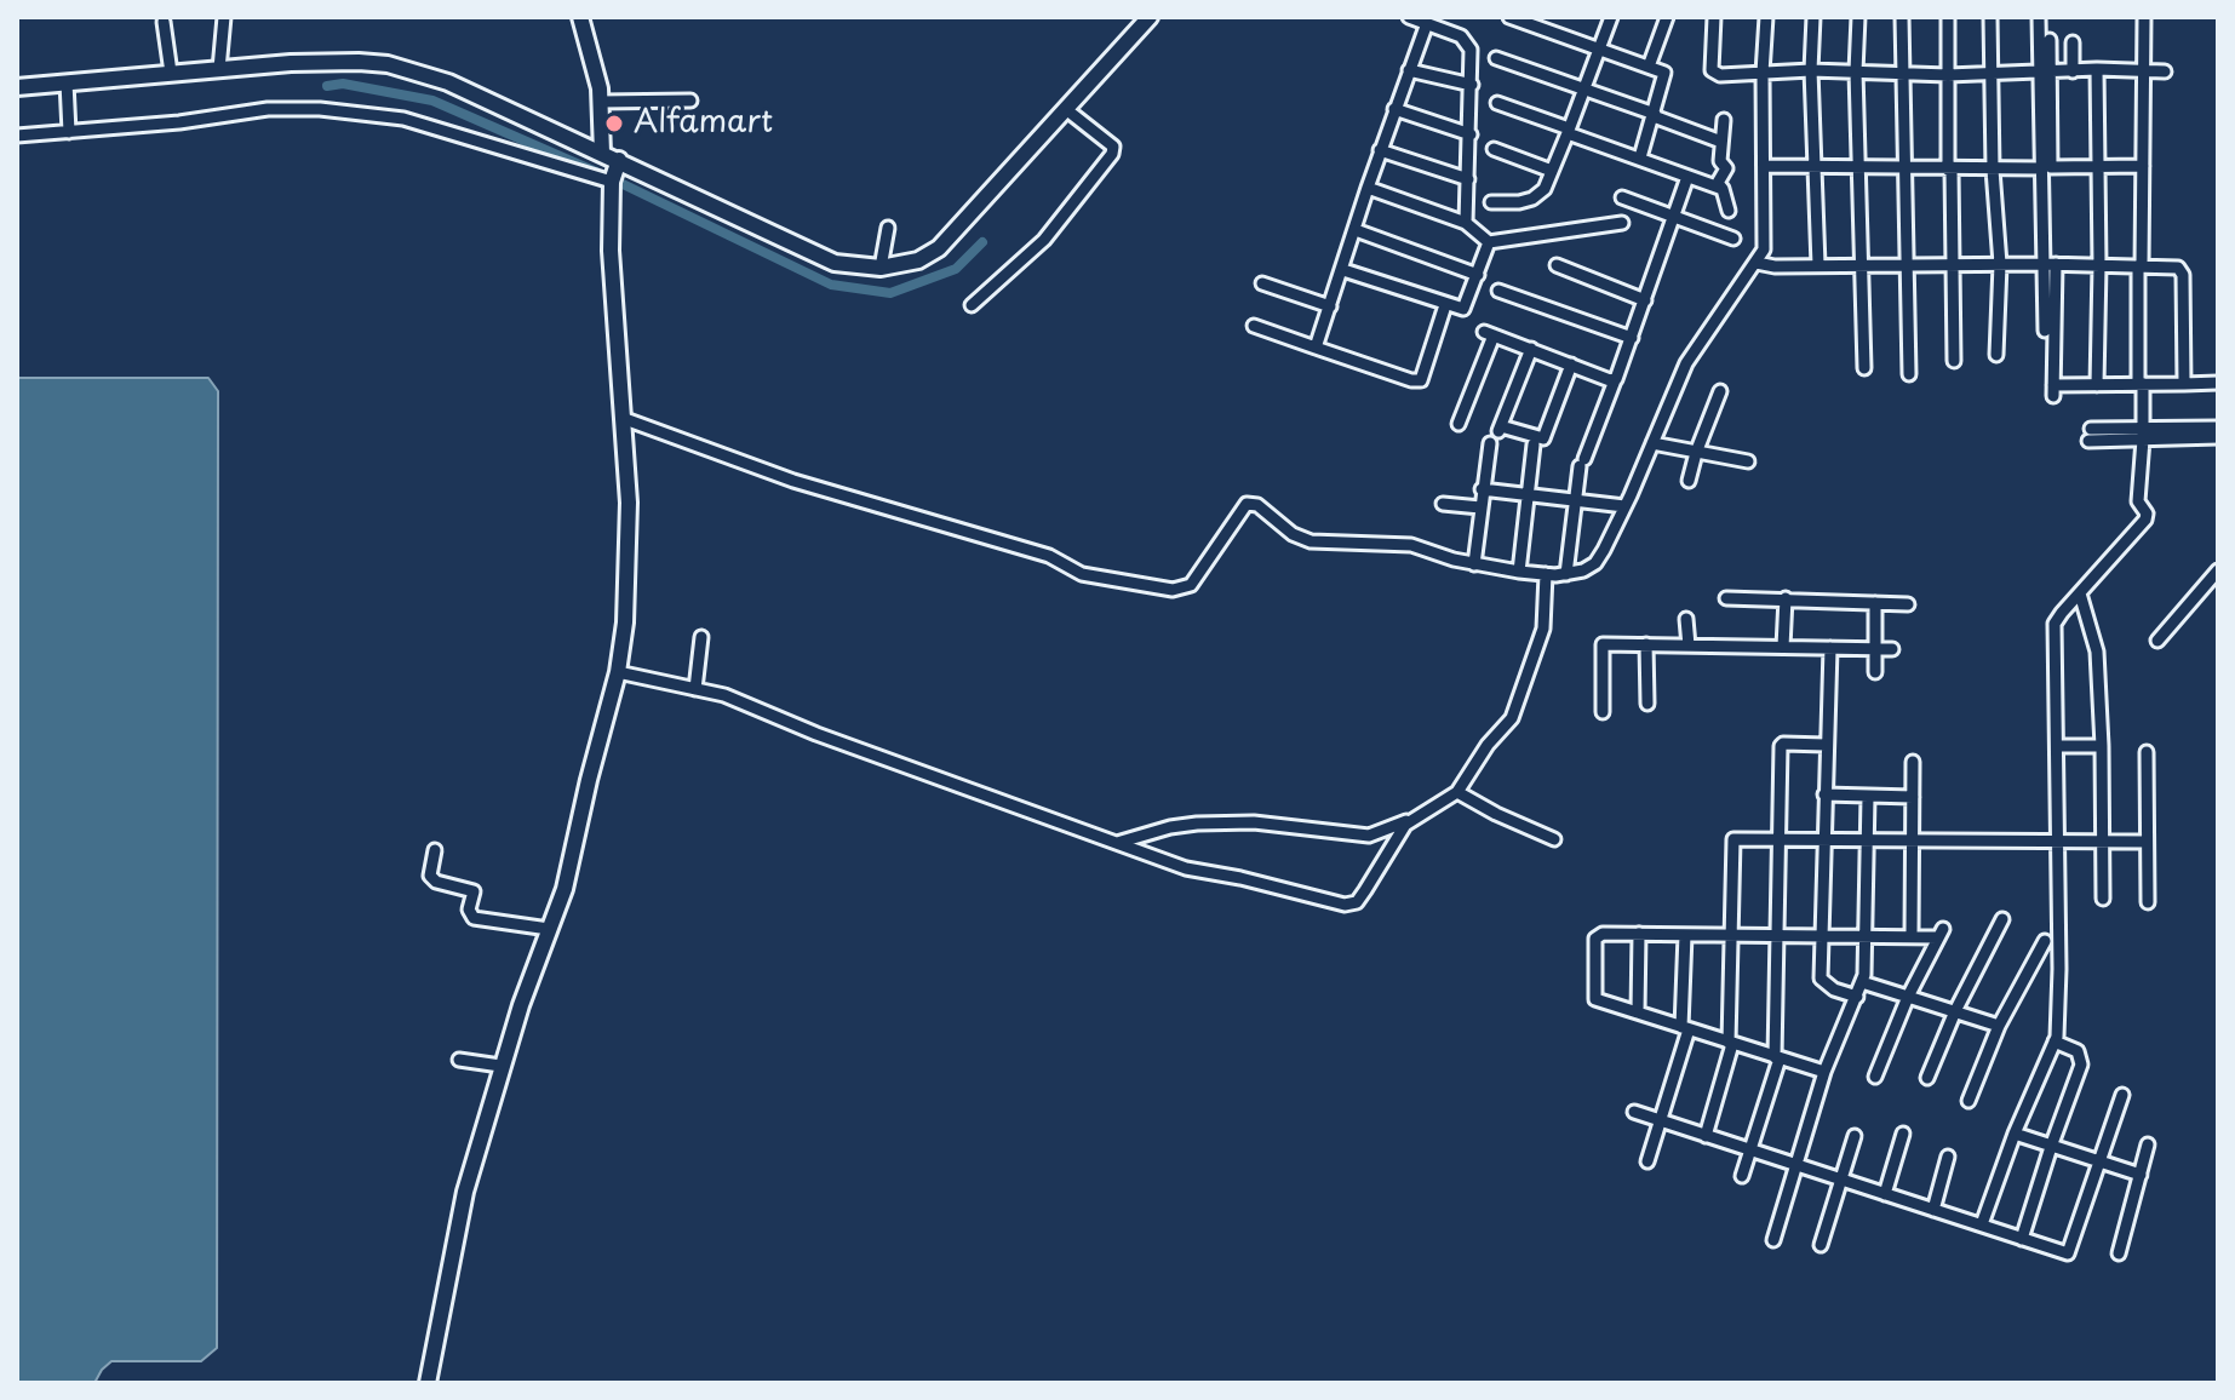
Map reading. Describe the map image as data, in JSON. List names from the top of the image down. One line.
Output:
{"places":["Alfamart"]}
